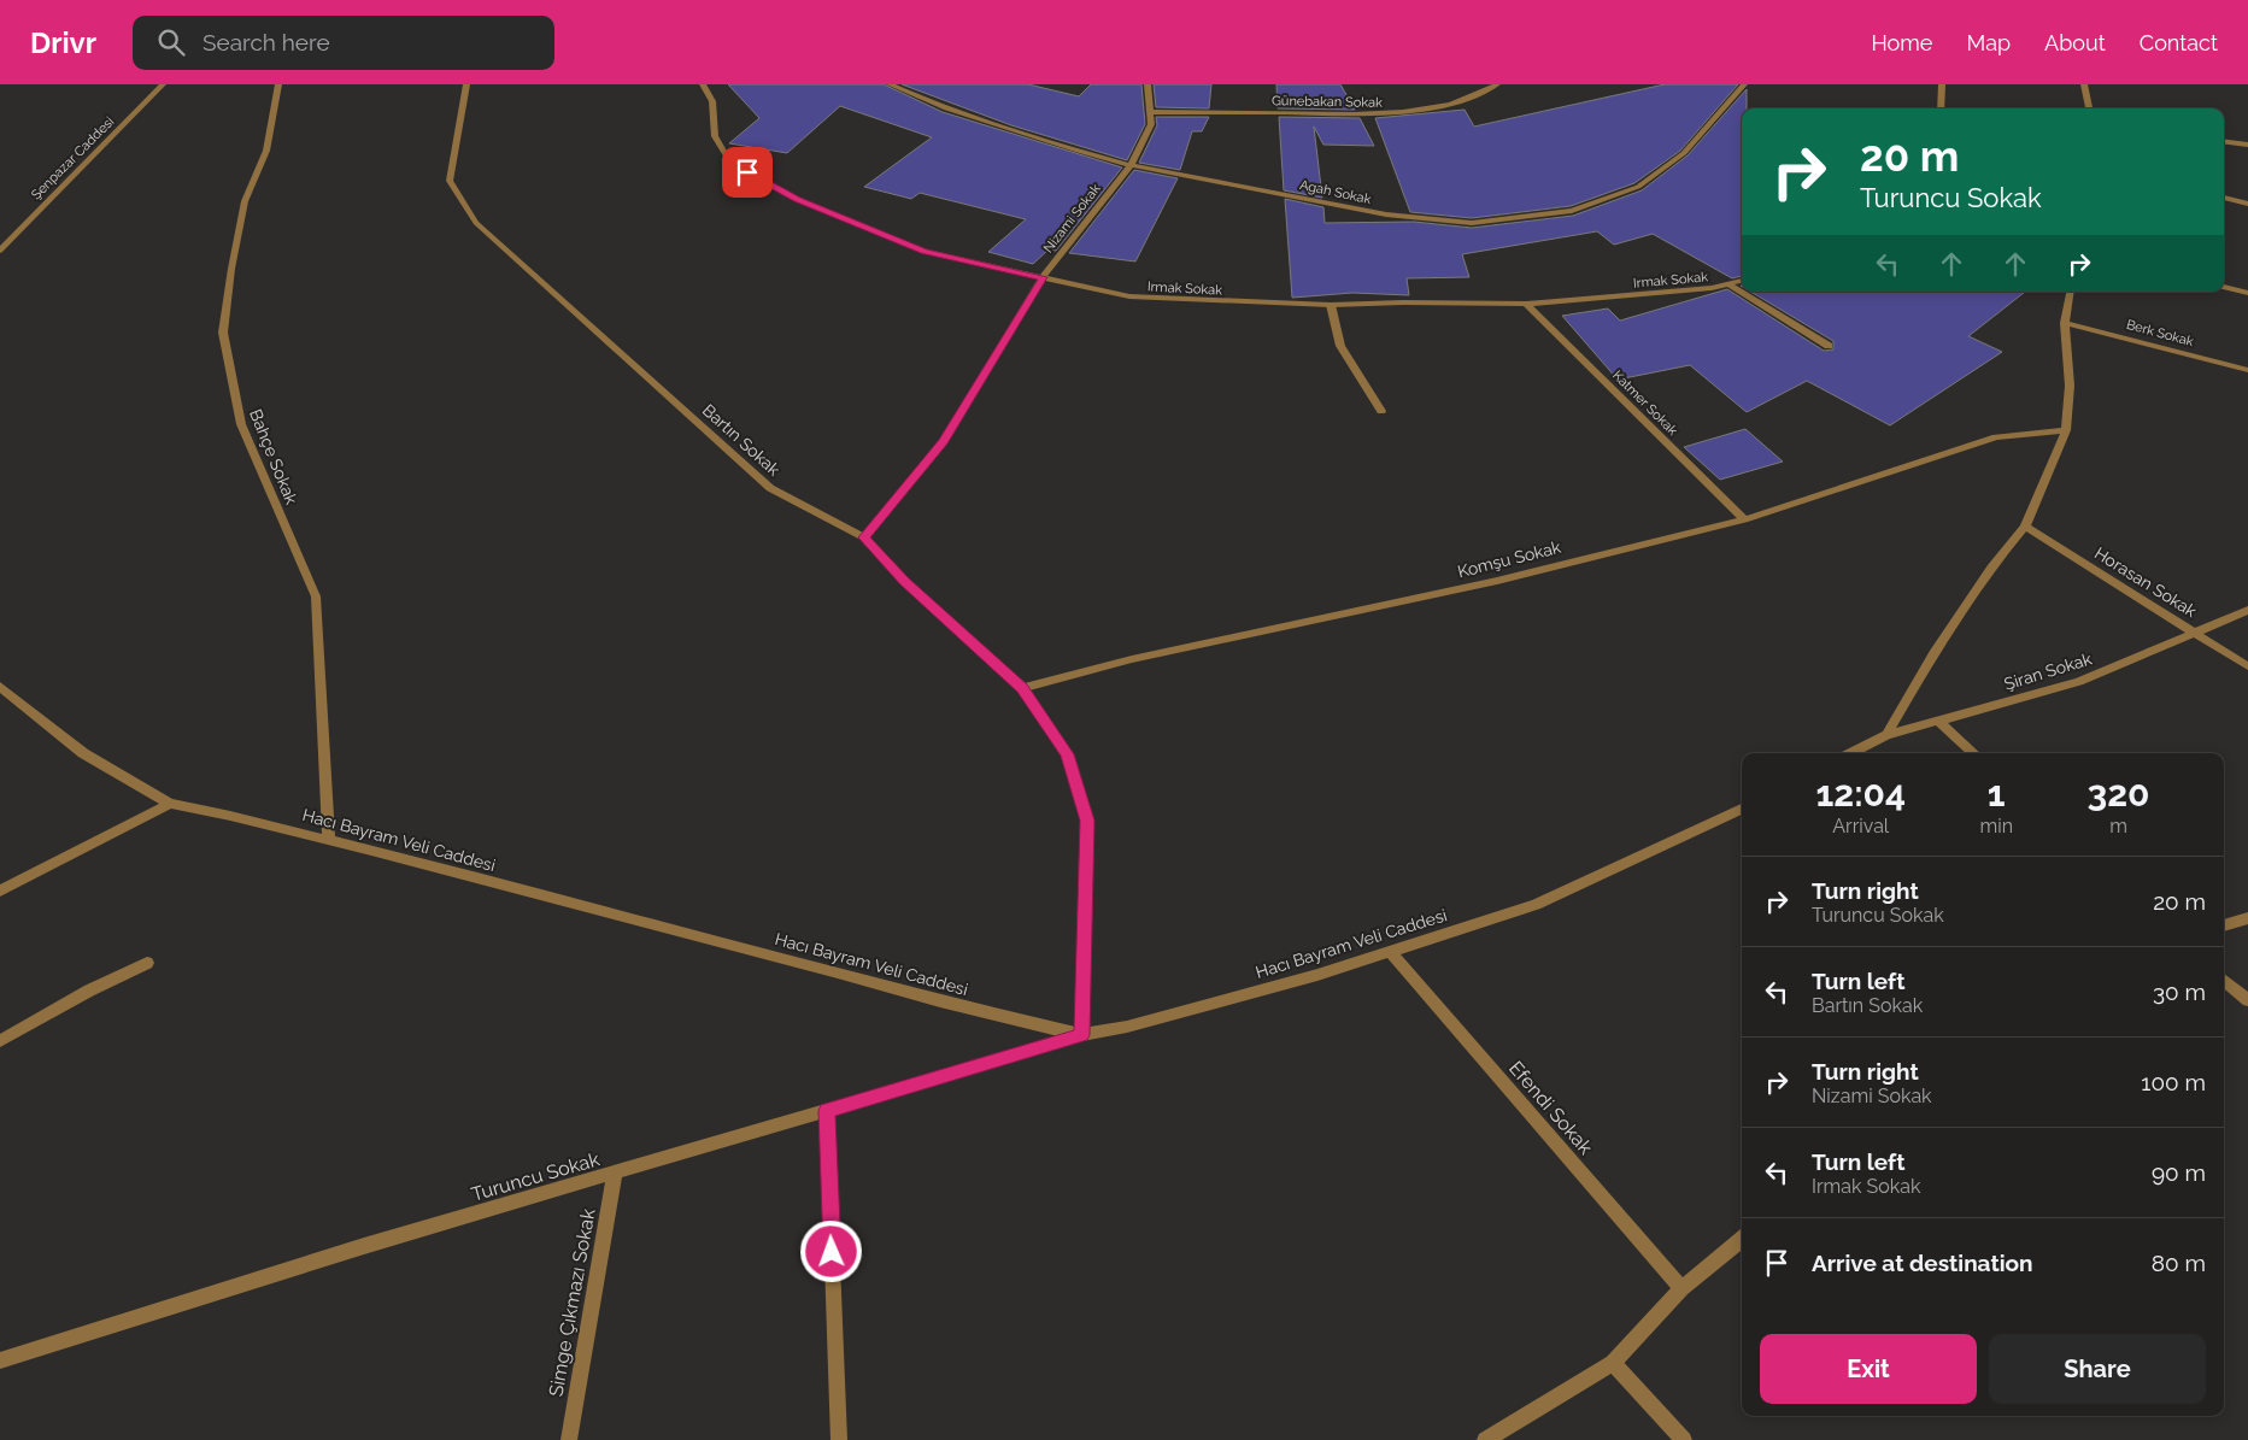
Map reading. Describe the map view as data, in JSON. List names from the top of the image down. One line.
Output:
{"streets":{"street":["Günebakan Sokak","Şenpazar Caddesi","Agah Sokak","Nizami Sokak","Irmak Sokak","Berk Sokak","Katmer Sokak","Bartın Sokak","Bahçe Sokak","Komşu Sokak","Horasan Sokak","Şiran Sokak","Hacı Bayram Veli Caddesi","Efendi Sokak","Turuncu Sokak","Simge Çıkmazı Sokak"]},"crossings":[["Günebakan Sokak","Nizami Sokak"],["Agah Sokak","Nizami Sokak"],["Nizami Sokak","Irmak Sokak"],["Nizami Sokak","Bartın Sokak"],["Irmak Sokak","Katmer Sokak"],["Katmer Sokak","Komşu Sokak"],["Bartın Sokak","Komşu Sokak"],["Bartın Sokak","Hacı Bayram Veli Caddesi"],["Bartın Sokak","Turuncu Sokak"],["Bahçe Sokak","Hacı Bayram Veli Caddesi"],["Horasan Sokak","Şiran Sokak"],["Hacı Bayram Veli Caddesi","Efendi Sokak"],["Hacı Bayram Veli Caddesi","Turuncu Sokak"],["Turuncu Sokak","Simge Çıkmazı Sokak"]],"page":{"header":"Drivr","search":"Search here","nav":["Home","Map","About","Contact"],"turn":["20 m","Turuncu Sokak"],"eta":["12:04","Arrival","1","min","320","m"],"list":[{"name":"Turn right","note":"Turuncu Sokak","value":"20 m"},{"name":"Turn left","note":"Bartın Sokak","value":"30 m"},{"name":"Turn right","note":"Nizami Sokak","value":"100 m"},{"name":"Turn left","note":"Irmak Sokak","value":"90 m"},{"name":"Arrive at destination","value":"80 m"}],"buttons":["Exit","Share"]}}
